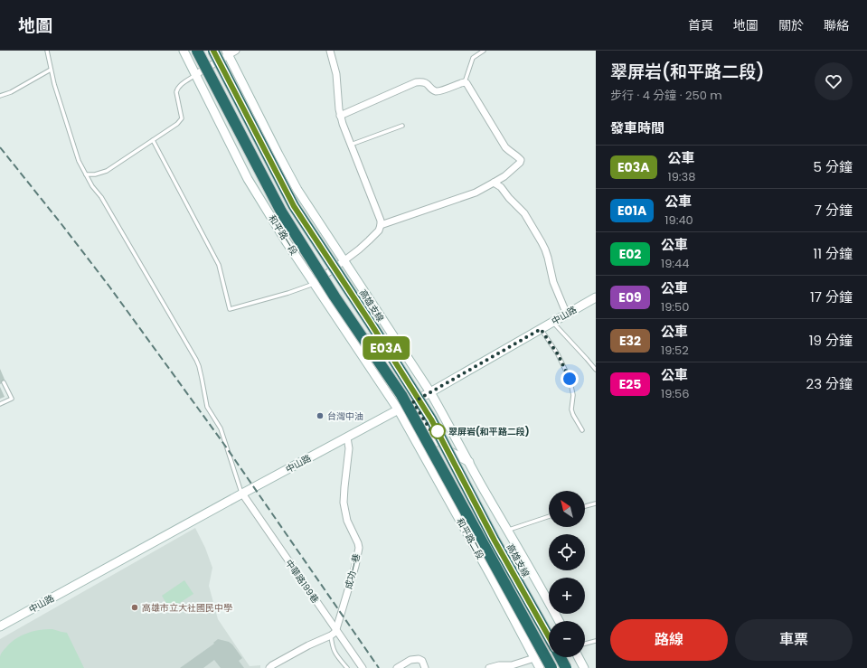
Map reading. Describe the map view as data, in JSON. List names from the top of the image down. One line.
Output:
{"streets":{"highway":["高雄支線"],"street":["和平路一段","中山路","和平路二段","成功一巷","中華路199巷"]},"crossings":[["和平路一段","中山路"],["和平路一段","和平路二段"],["中山路","和平路二段"],["中山路","成功一巷"],["中山路","中華路199巷"],["成功一巷","中華路199巷"]],"places":["台灣中油","翠屏岩(和平路二段)","高雄市立大社國民中學"],"lines":["bus line E03A"],"north":"top left","page":{"header":"地圖","nav":["首頁","地圖","關於","聯絡"],"on_map":"E03A","heading":[["翠屏岩(和平路二段)","步行 · 4 分鐘 · 250 m"],"發車時間"],"list":[{"mark":"E03A","name":"公車","note":"19:38","value":"5 分鐘"},{"mark":"E01A","name":"公車","note":"19:40","value":"7 分鐘"},{"mark":"E02","name":"公車","note":"19:44","value":"11 分鐘"},{"mark":"E09","name":"公車","note":"19:50","value":"17 分鐘"},{"mark":"E32","name":"公車","note":"19:52","value":"19 分鐘"},{"mark":"E25","name":"公車","note":"19:56","value":"23 分鐘"}],"map_buttons":["+","−"],"buttons":["路線","車票"]}}
